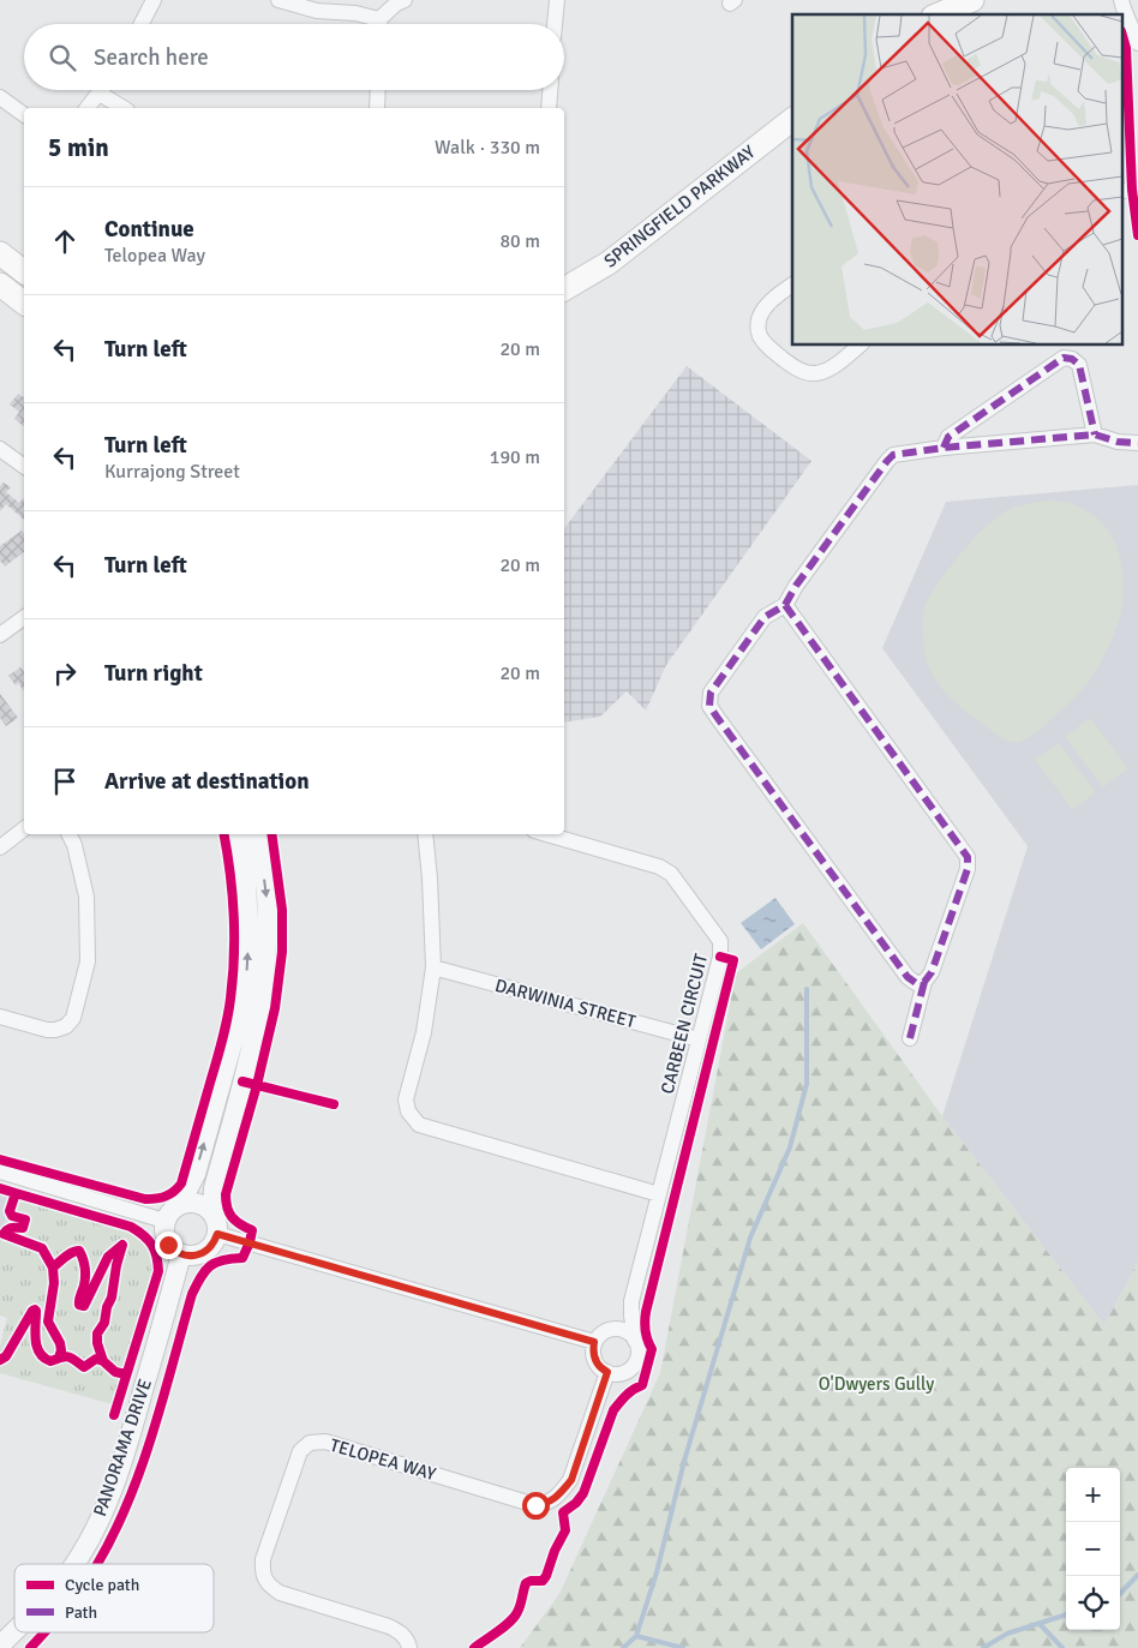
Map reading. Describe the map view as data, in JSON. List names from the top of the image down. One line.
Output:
{"streets":{"main road":["SPRINGFIELD PARKWAY"],"street":["DARWINIA STREET","CARBEEN CIRCUIT","PANORAMA DRIVE","TELOPEA WAY"]},"crossings":[["DARWINIA STREET","CARBEEN CIRCUIT"],["CARBEEN CIRCUIT","TELOPEA WAY"]],"parks":["O'Dwyers Gully"],"legend":["Cycle path","Path"],"page":{"search":"Search here","heading":["5 min","Walk · 330 m"],"list":[["Continue","Telopea Way","80 m"],["Turn left","20 m"],["Turn left","Kurrajong Street","190 m"],["Turn left","20 m"],["Turn right","20 m"],"Arrive at destination"],"map_buttons":["+","−"]}}
